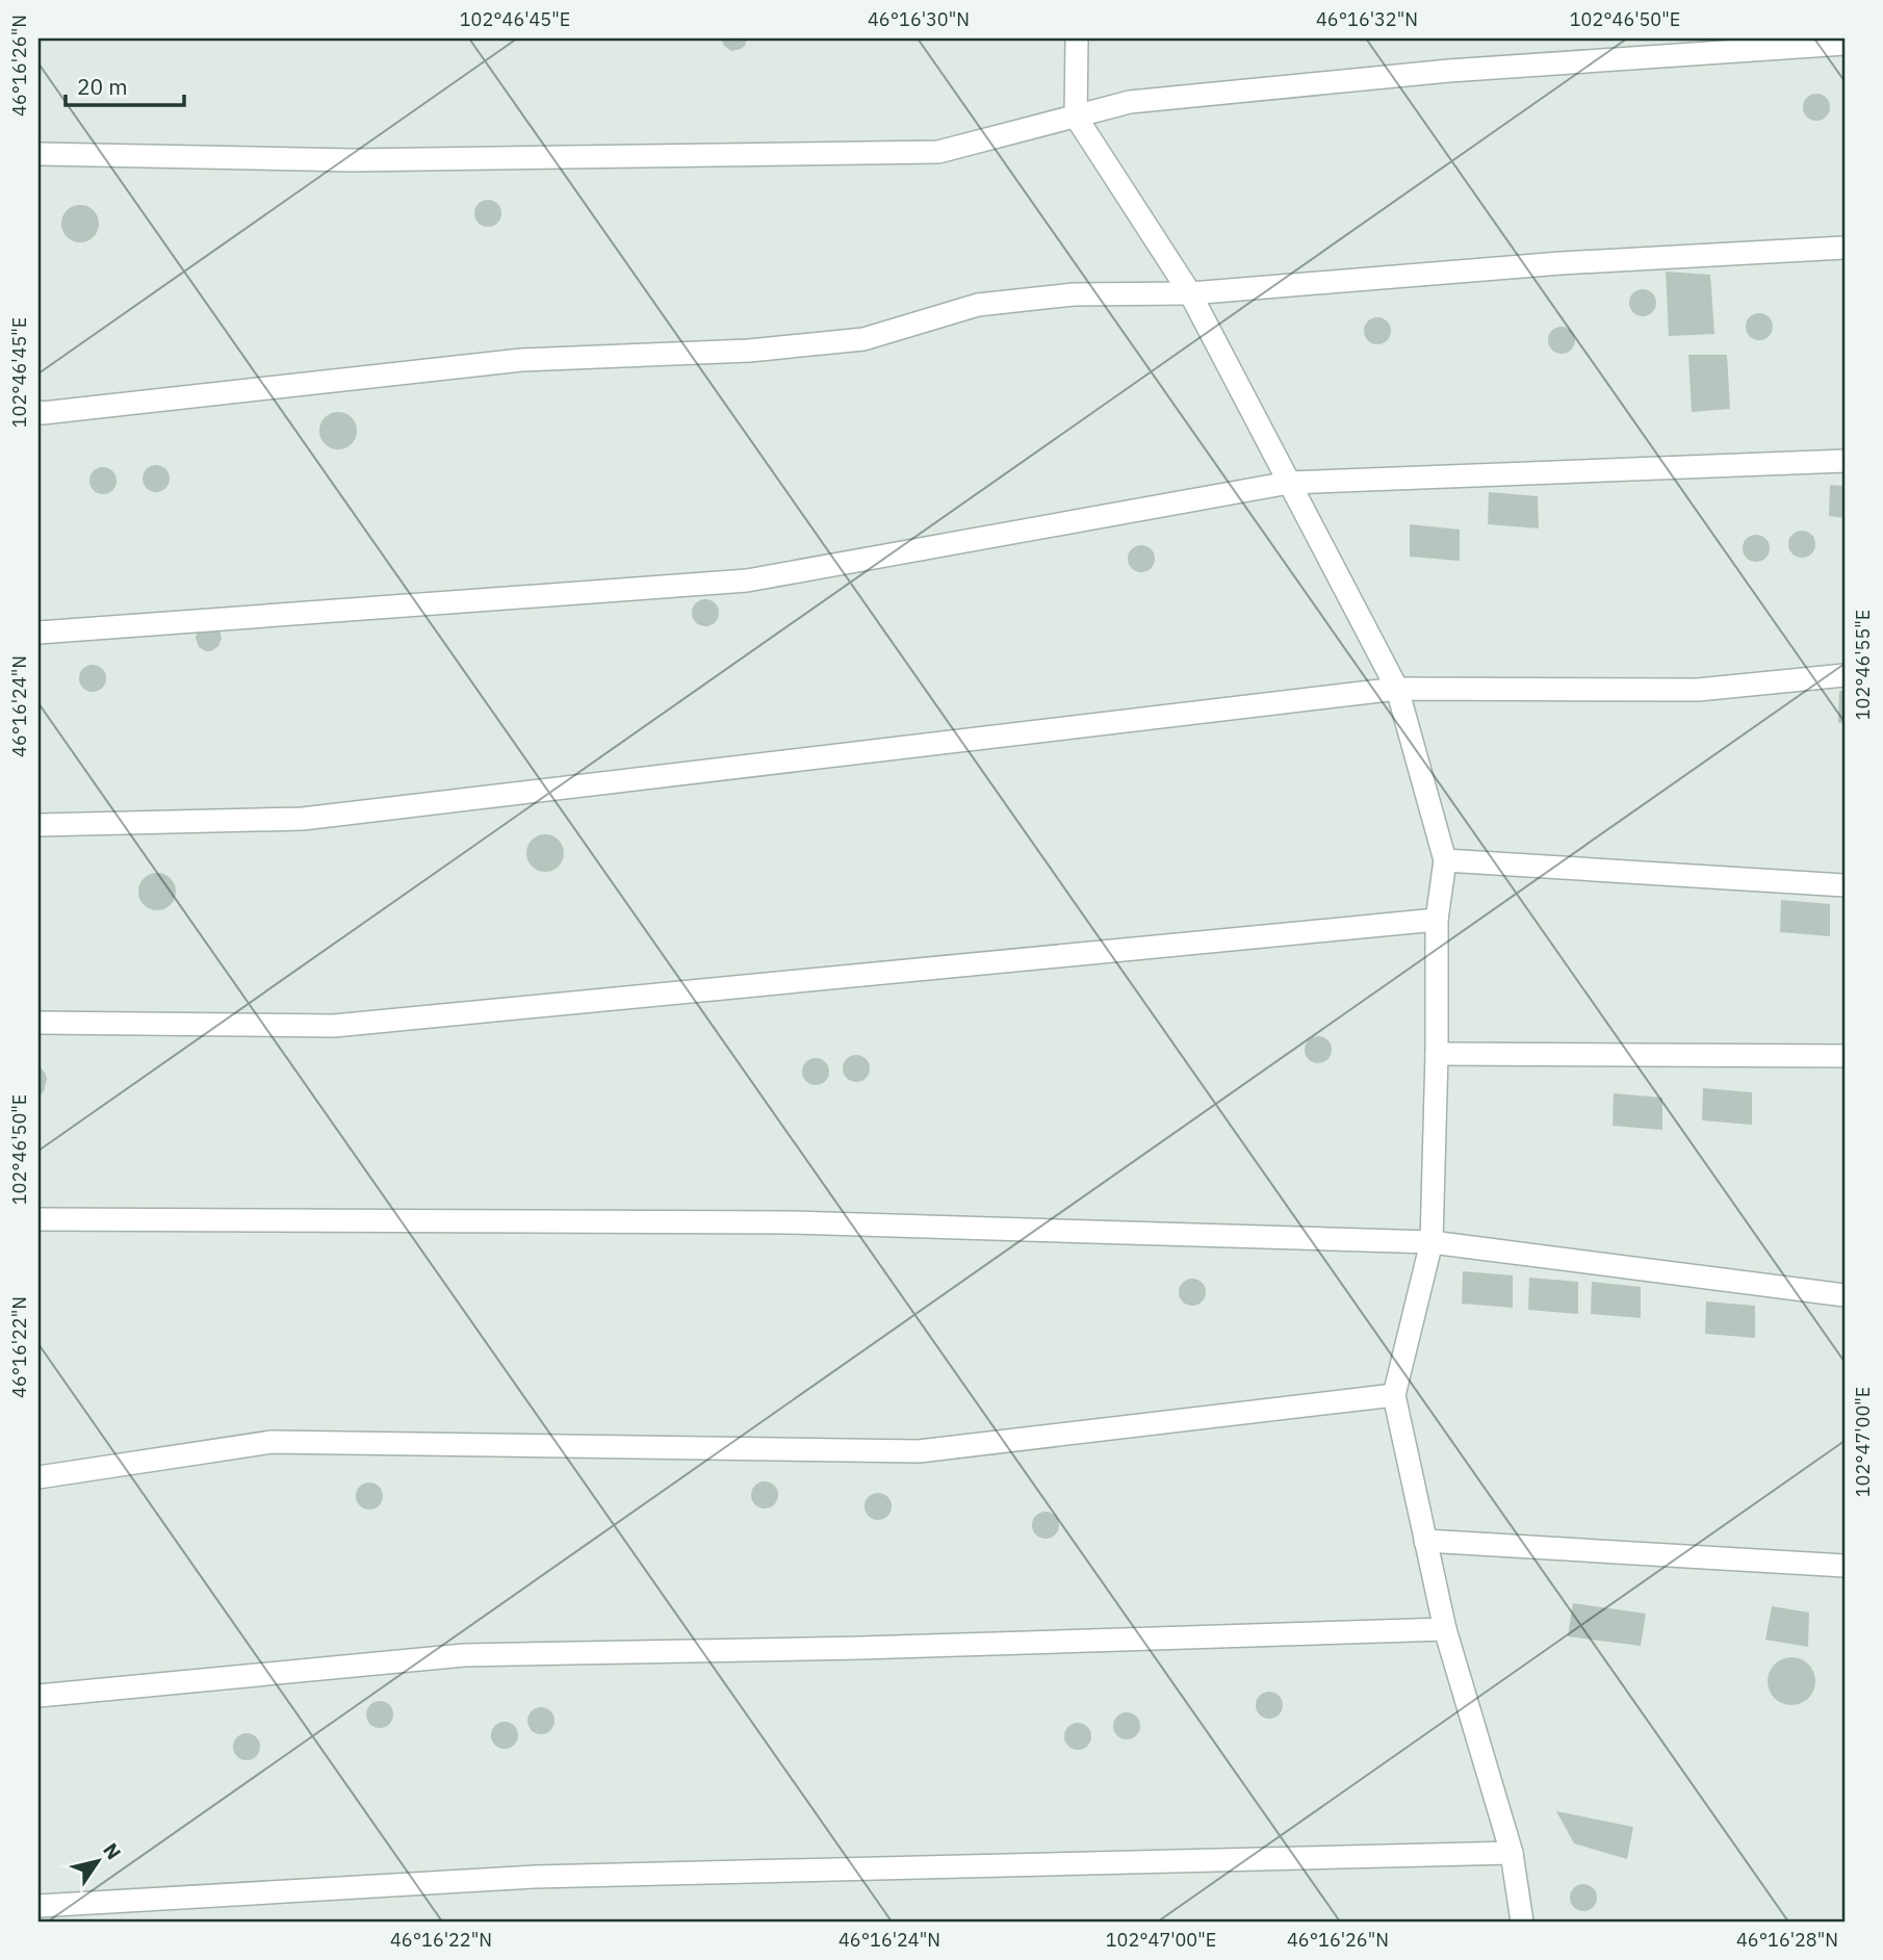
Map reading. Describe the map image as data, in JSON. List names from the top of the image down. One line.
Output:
{"scale_bar":"20 m","north":"top right","coordinates":["102°46'45\"E","46°16'30\"N","46°16'32\"N","102°46'50\"E","46°16'26\"N","102°46'55\"E","46°16'24\"N","46°16'22\"N","102°47'00\"E","46°16'28\"N"]}
